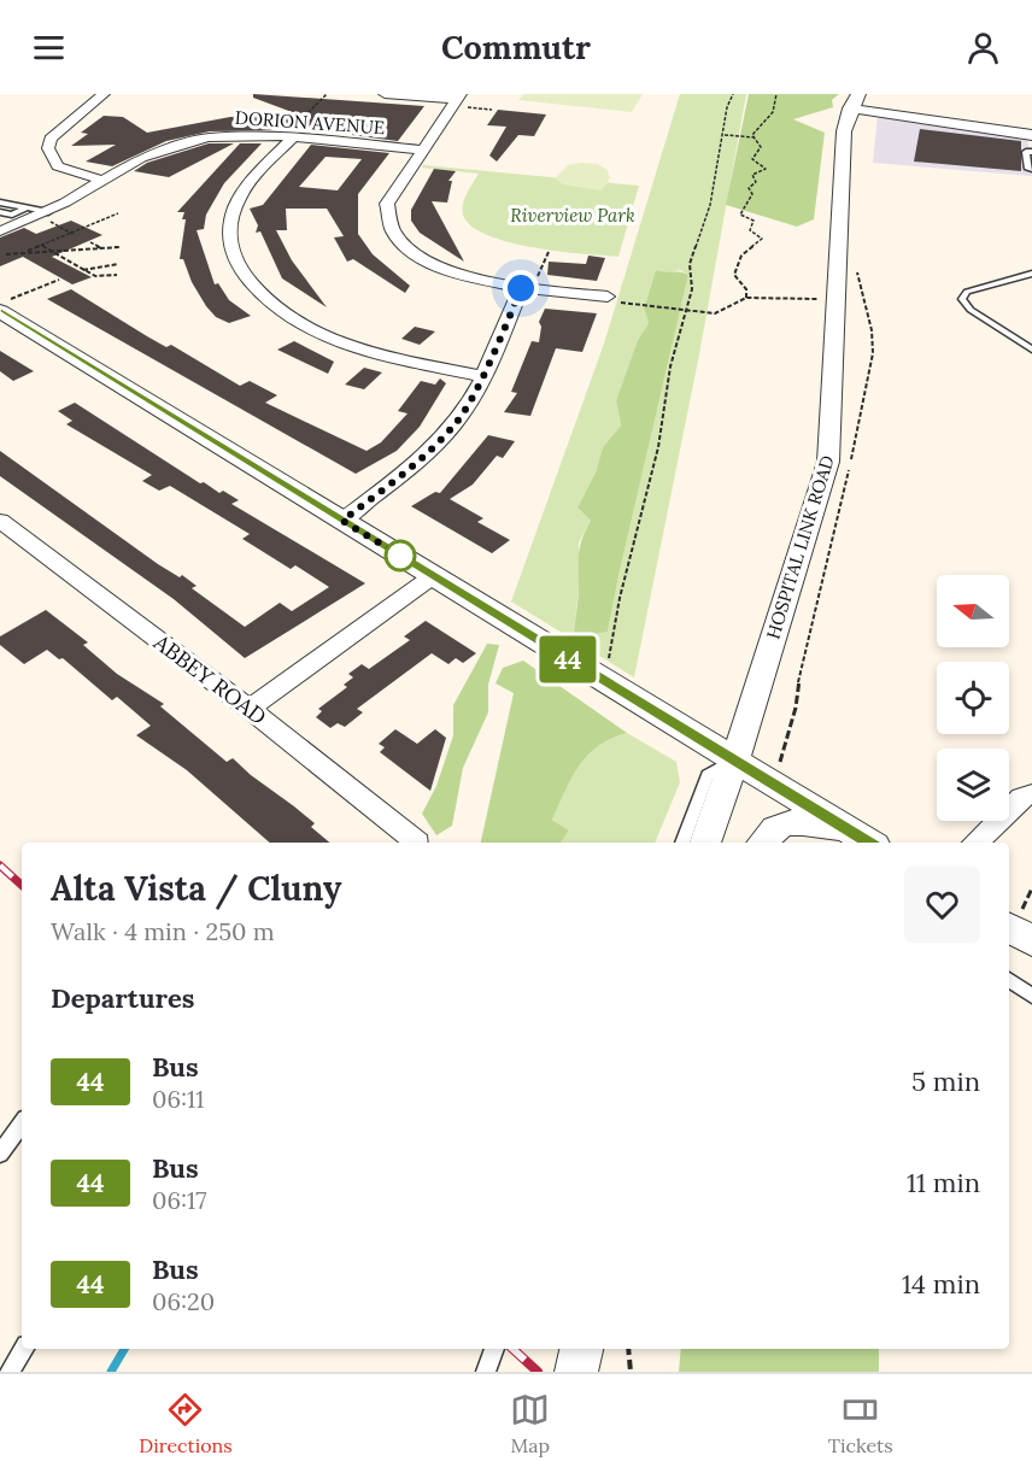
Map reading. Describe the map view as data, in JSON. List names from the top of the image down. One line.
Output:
{"streets":{"street":["DORION AVENUE","HOSPITAL LINK ROAD","ABBEY ROAD"]},"parks":["Riverview Park"],"lines":["bus line 44"],"north":"left","page":{"header":"Commutr","on_map":"44","heading":[["Alta Vista / Cluny","Walk · 4 min · 250 m"],"Departures"],"list":[{"mark":"44","name":"Bus","note":"06:11","value":"5 min"},{"mark":"44","name":"Bus","note":"06:17","value":"11 min"},{"mark":"44","name":"Bus","note":"06:20","value":"14 min"}],"tabs":["Directions","Map","Tickets"]}}
